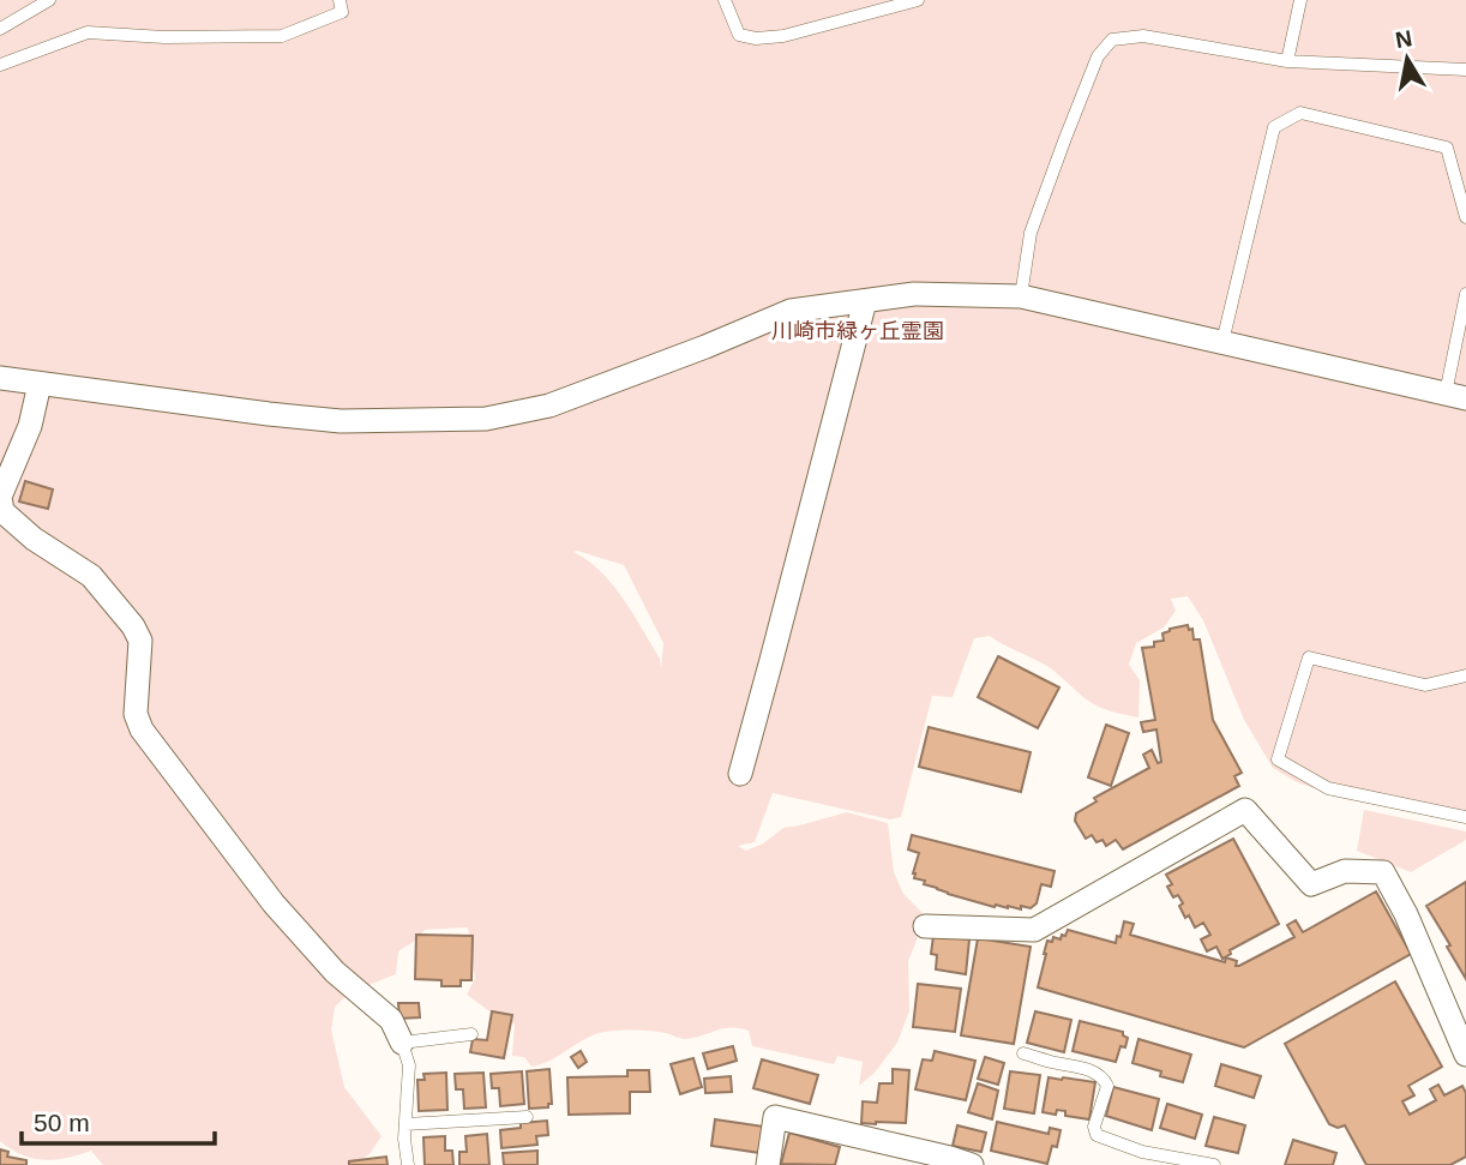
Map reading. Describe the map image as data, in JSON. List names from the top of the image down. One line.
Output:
{"parks":["川崎市緑ヶ丘霊園"],"scale_bar":"50 m","north":"top"}
